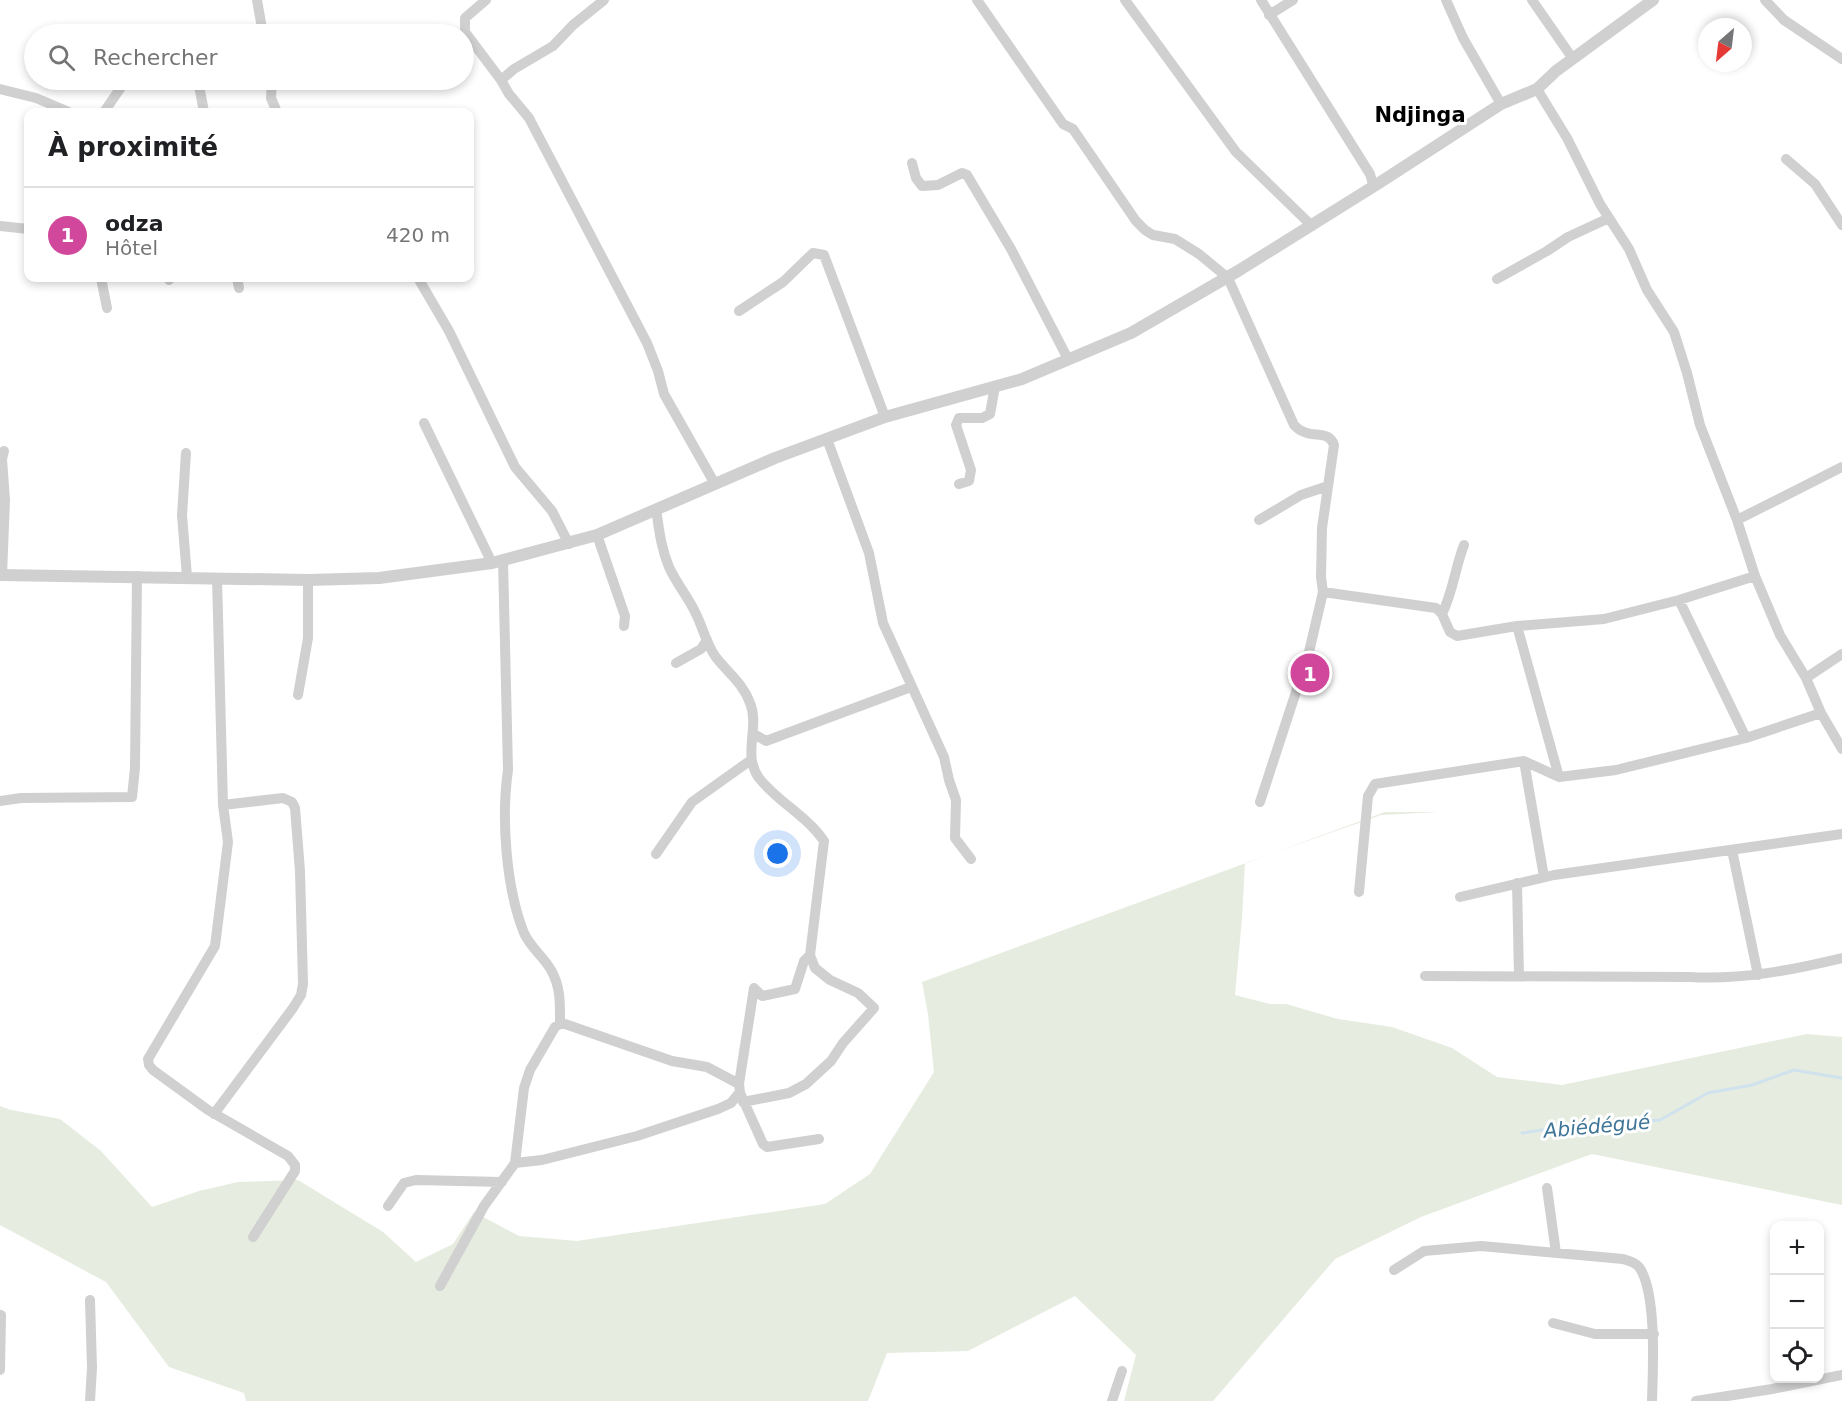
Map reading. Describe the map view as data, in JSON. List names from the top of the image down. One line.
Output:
{"districts":["Ndjinga"],"water":["Abiédégué"],"north":"bottom left","page":{"search":"Rechercher","heading":"À proximité","list":[{"mark":"1","name":"odza","note":"Hôtel","value":"420 m"}],"pins":"1","map_buttons":["+","−"]}}
